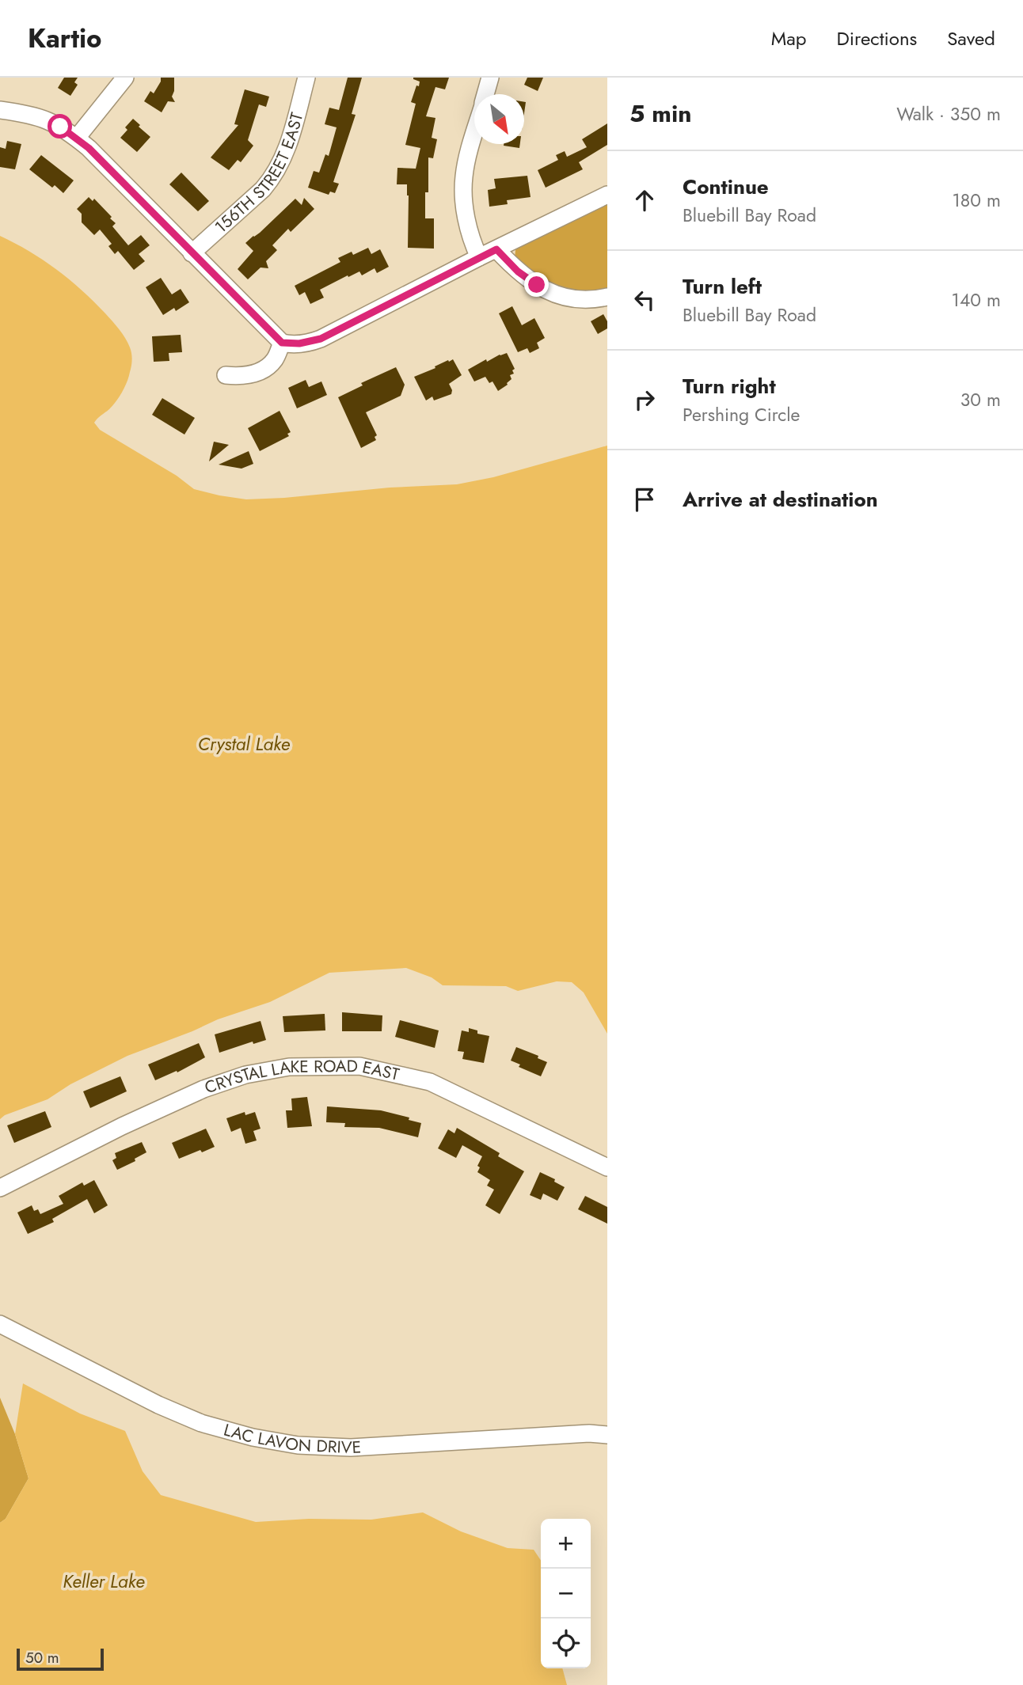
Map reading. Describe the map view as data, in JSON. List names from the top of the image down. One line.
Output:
{"streets":{"street":["156TH STREET EAST","CRYSTAL LAKE ROAD EAST","LAC LAVON DRIVE"]},"water":["Crystal Lake","Keller Lake"],"scale_bar":"50 m","north":"bottom right","page":{"header":"Kartio","nav":["Map","Directions","Saved"],"heading":["5 min","Walk · 350 m"],"list":[["Continue","Bluebill Bay Road","180 m"],["Turn left","Bluebill Bay Road","140 m"],["Turn right","Pershing Circle","30 m"],"Arrive at destination"],"map_buttons":["+","−"],"scale":"50 m"}}
